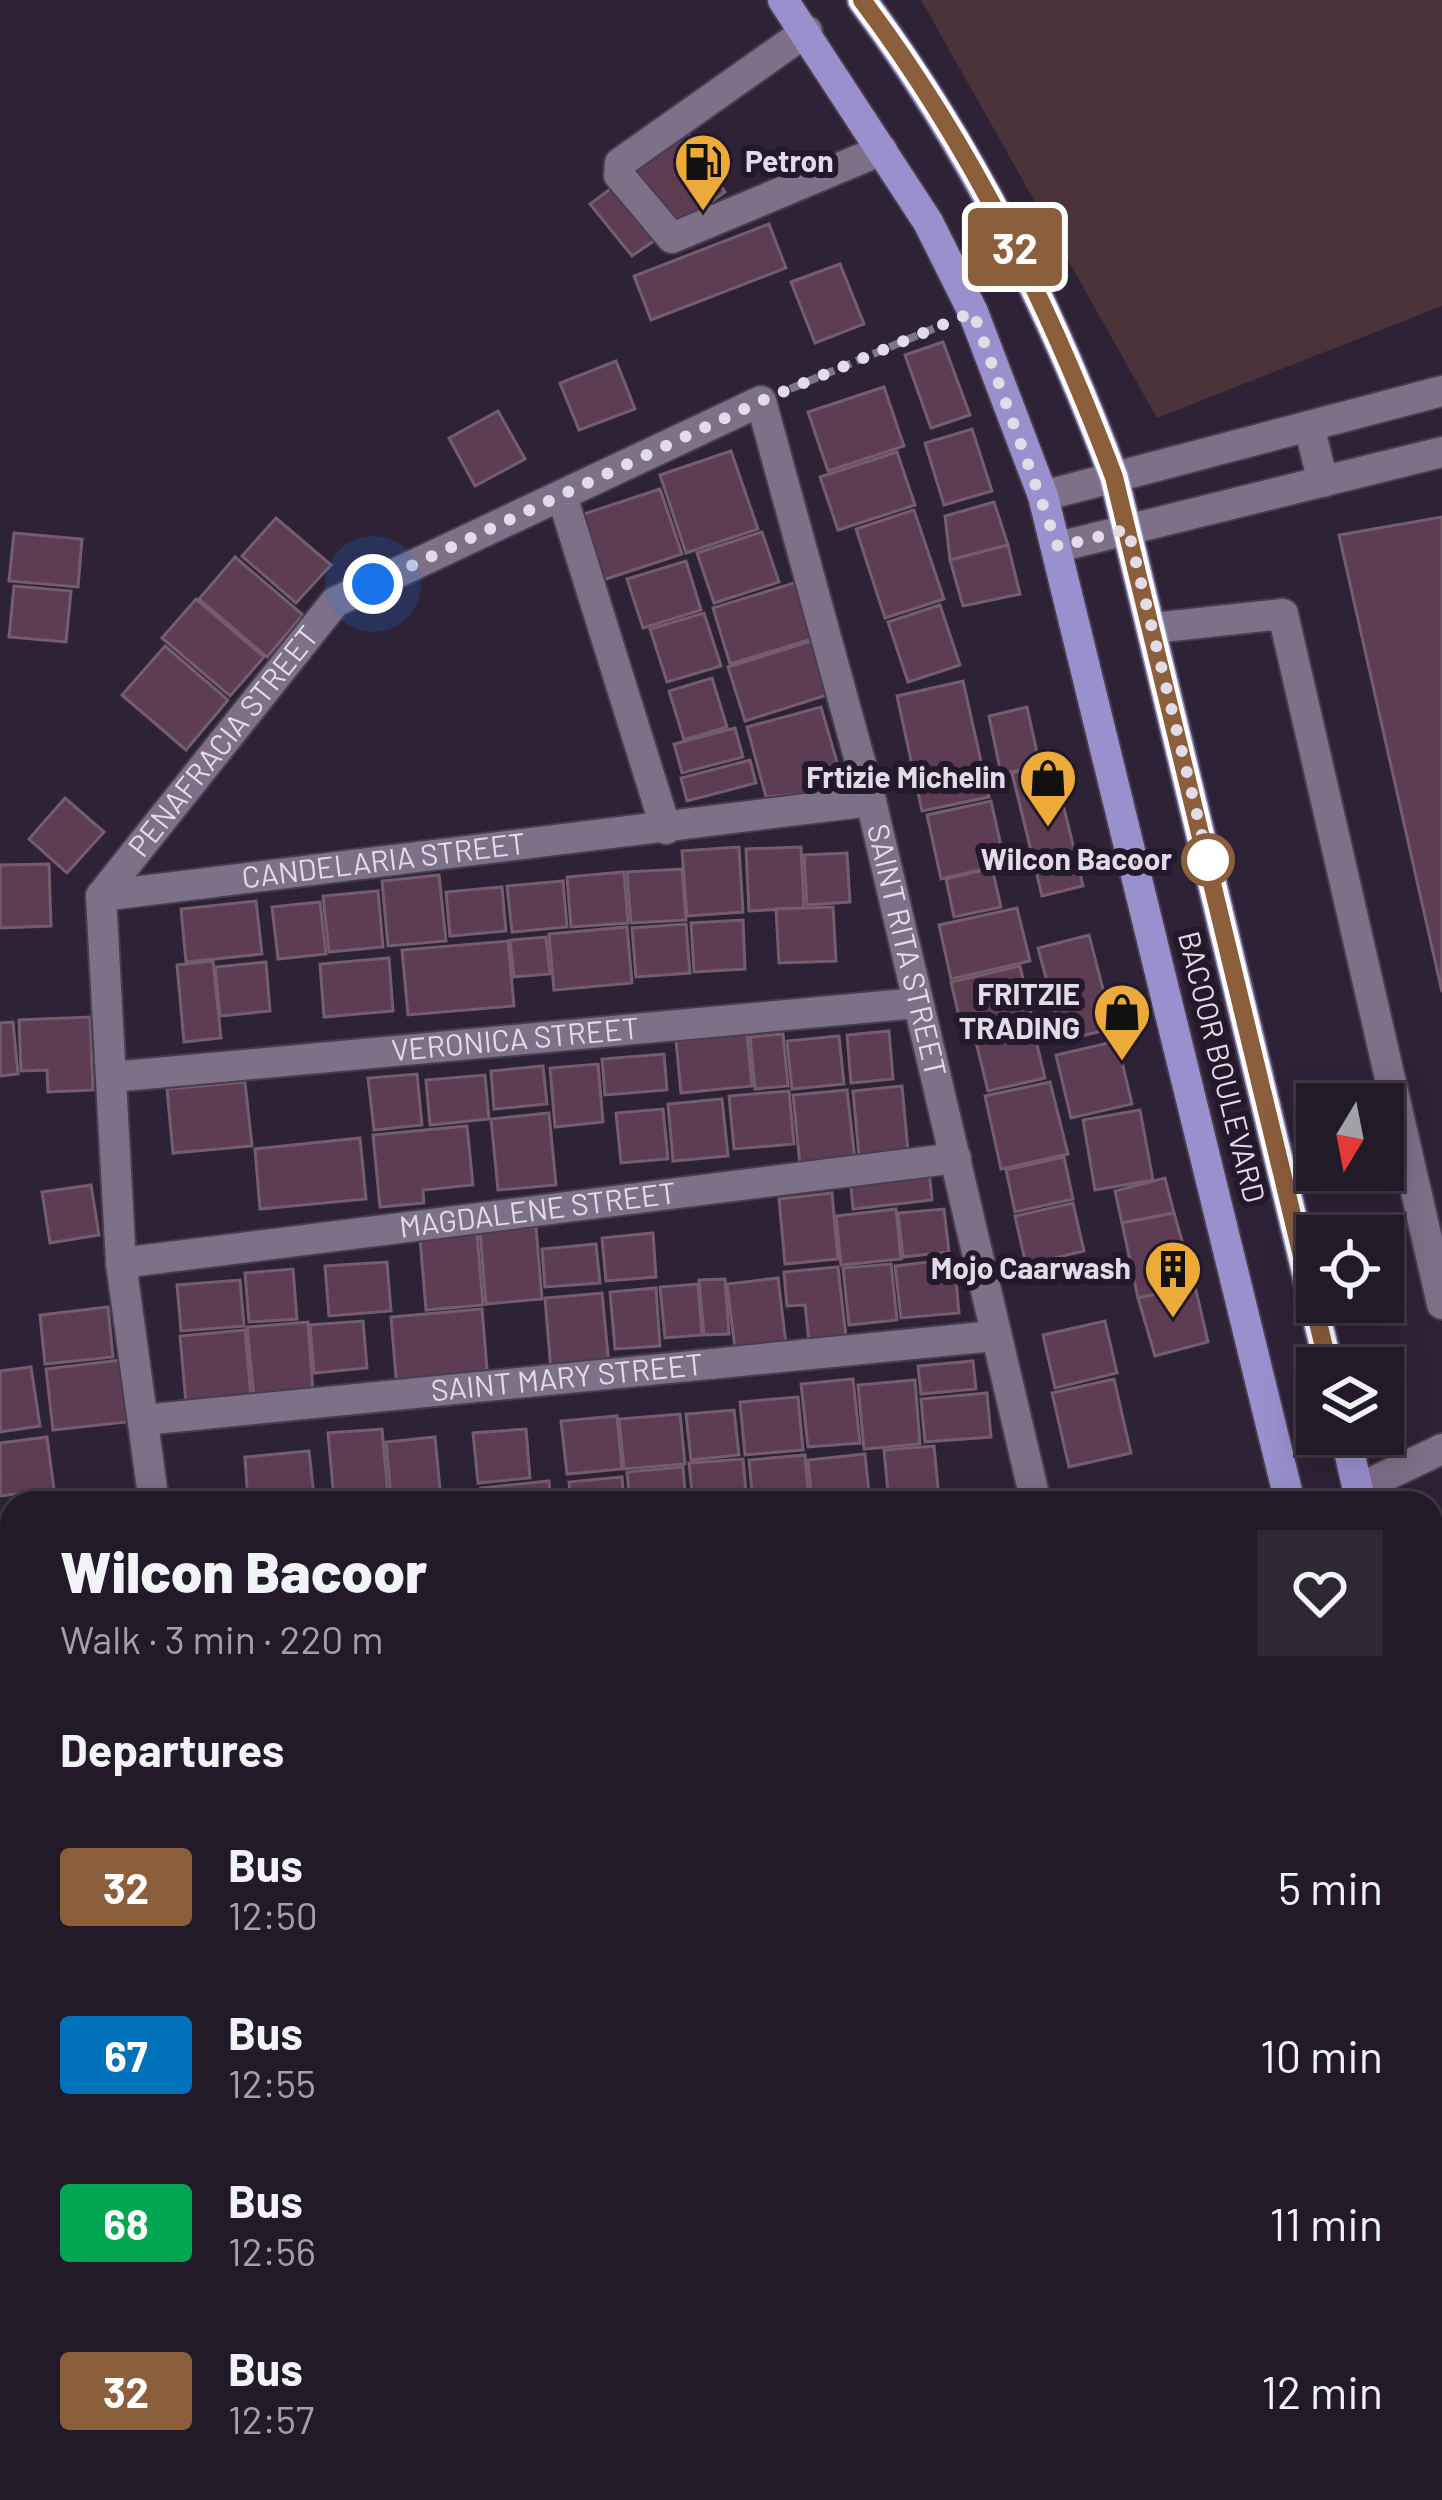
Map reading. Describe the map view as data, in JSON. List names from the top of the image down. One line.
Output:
{"streets":{"main road":["BACOOR BOULEVARD"],"street":["PENAFRACIA STREET","CANDELARIA STREET","SAINT RITA STREET","VERONICA STREET","MAGDALENE STREET","SAINT MARY STREET"]},"crossings":[["PENAFRACIA STREET","CANDELARIA STREET"],["PENAFRACIA STREET","SAINT RITA STREET"],["CANDELARIA STREET","SAINT RITA STREET"],["SAINT RITA STREET","VERONICA STREET"],["SAINT RITA STREET","MAGDALENE STREET"],["SAINT RITA STREET","SAINT MARY STREET"]],"places":{"fuel station":["Petron"],"shop":["Frtizie Michelin","FRITZIE TRADING"],"other":["Wilcon Bacoor"],"building":["Mojo Caarwash"]},"lines":["bus line 32"],"north":"bottom","page":{"on_map":"32","heading":[["Wilcon Bacoor","Walk · 3 min · 220 m"],"Departures"],"list":[{"mark":"32","name":"Bus","note":"12:50","value":"5 min"},{"mark":"67","name":"Bus","note":"12:55","value":"10 min"},{"mark":"68","name":"Bus","note":"12:56","value":"11 min"},{"mark":"32","name":"Bus","note":"12:57","value":"12 min"}]}}
